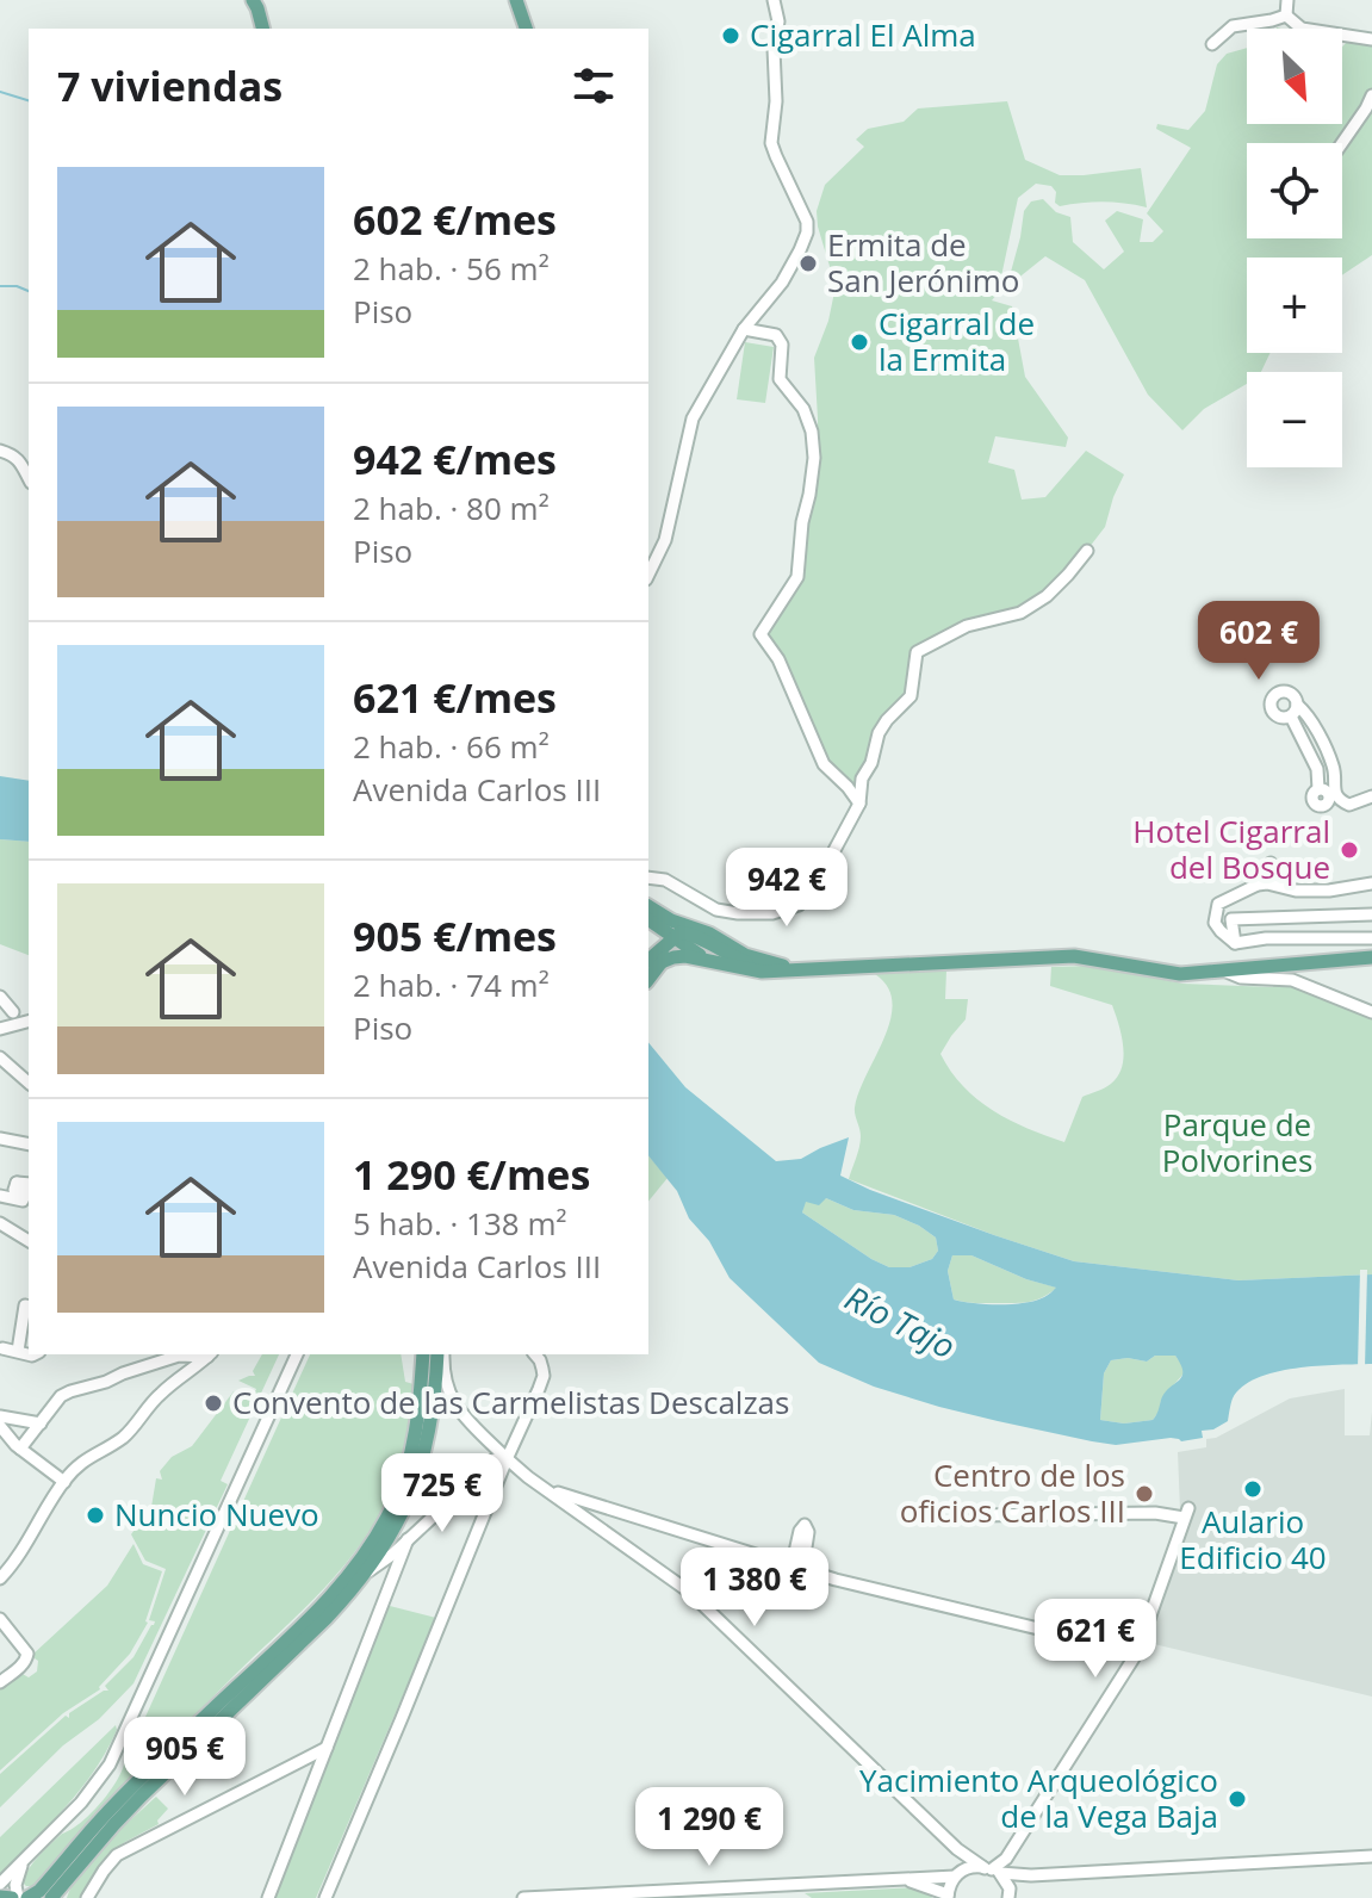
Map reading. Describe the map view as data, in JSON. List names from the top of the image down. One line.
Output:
{"water":["Río Tajo"],"parks":["Parque de Polvorines"],"places":["Cigarral El Alma","Ermita de San Jerónimo","Cigarral de la Ermita","Hotel Cigarral del Bosque","Convento de las Carmelistas Descalzas","Aulario Edificio 40","Centro de los oficios Carlos III","Nuncio Nuevo","Yacimiento Arqueológico de la Vega Baja"],"north":"bottom right","page":{"map_buttons":["+","−"],"heading":"7 viviendas","list":[{"name":"602 €/mes","note":"2 hab. · 56 m² · Piso"},{"name":"942 €/mes","note":"2 hab. · 80 m² · Piso"},{"name":"621 €/mes","note":"2 hab. · 66 m² · Avenida Carlos III"},{"name":"905 €/mes","note":"2 hab. · 74 m² · Piso"},{"name":"1 290 €/mes","note":"5 hab. · 138 m² · Avenida Carlos III"}],"price":["602 €","942 €","725 €","1 380 €","621 €","905 €","1 290 €"]}}
